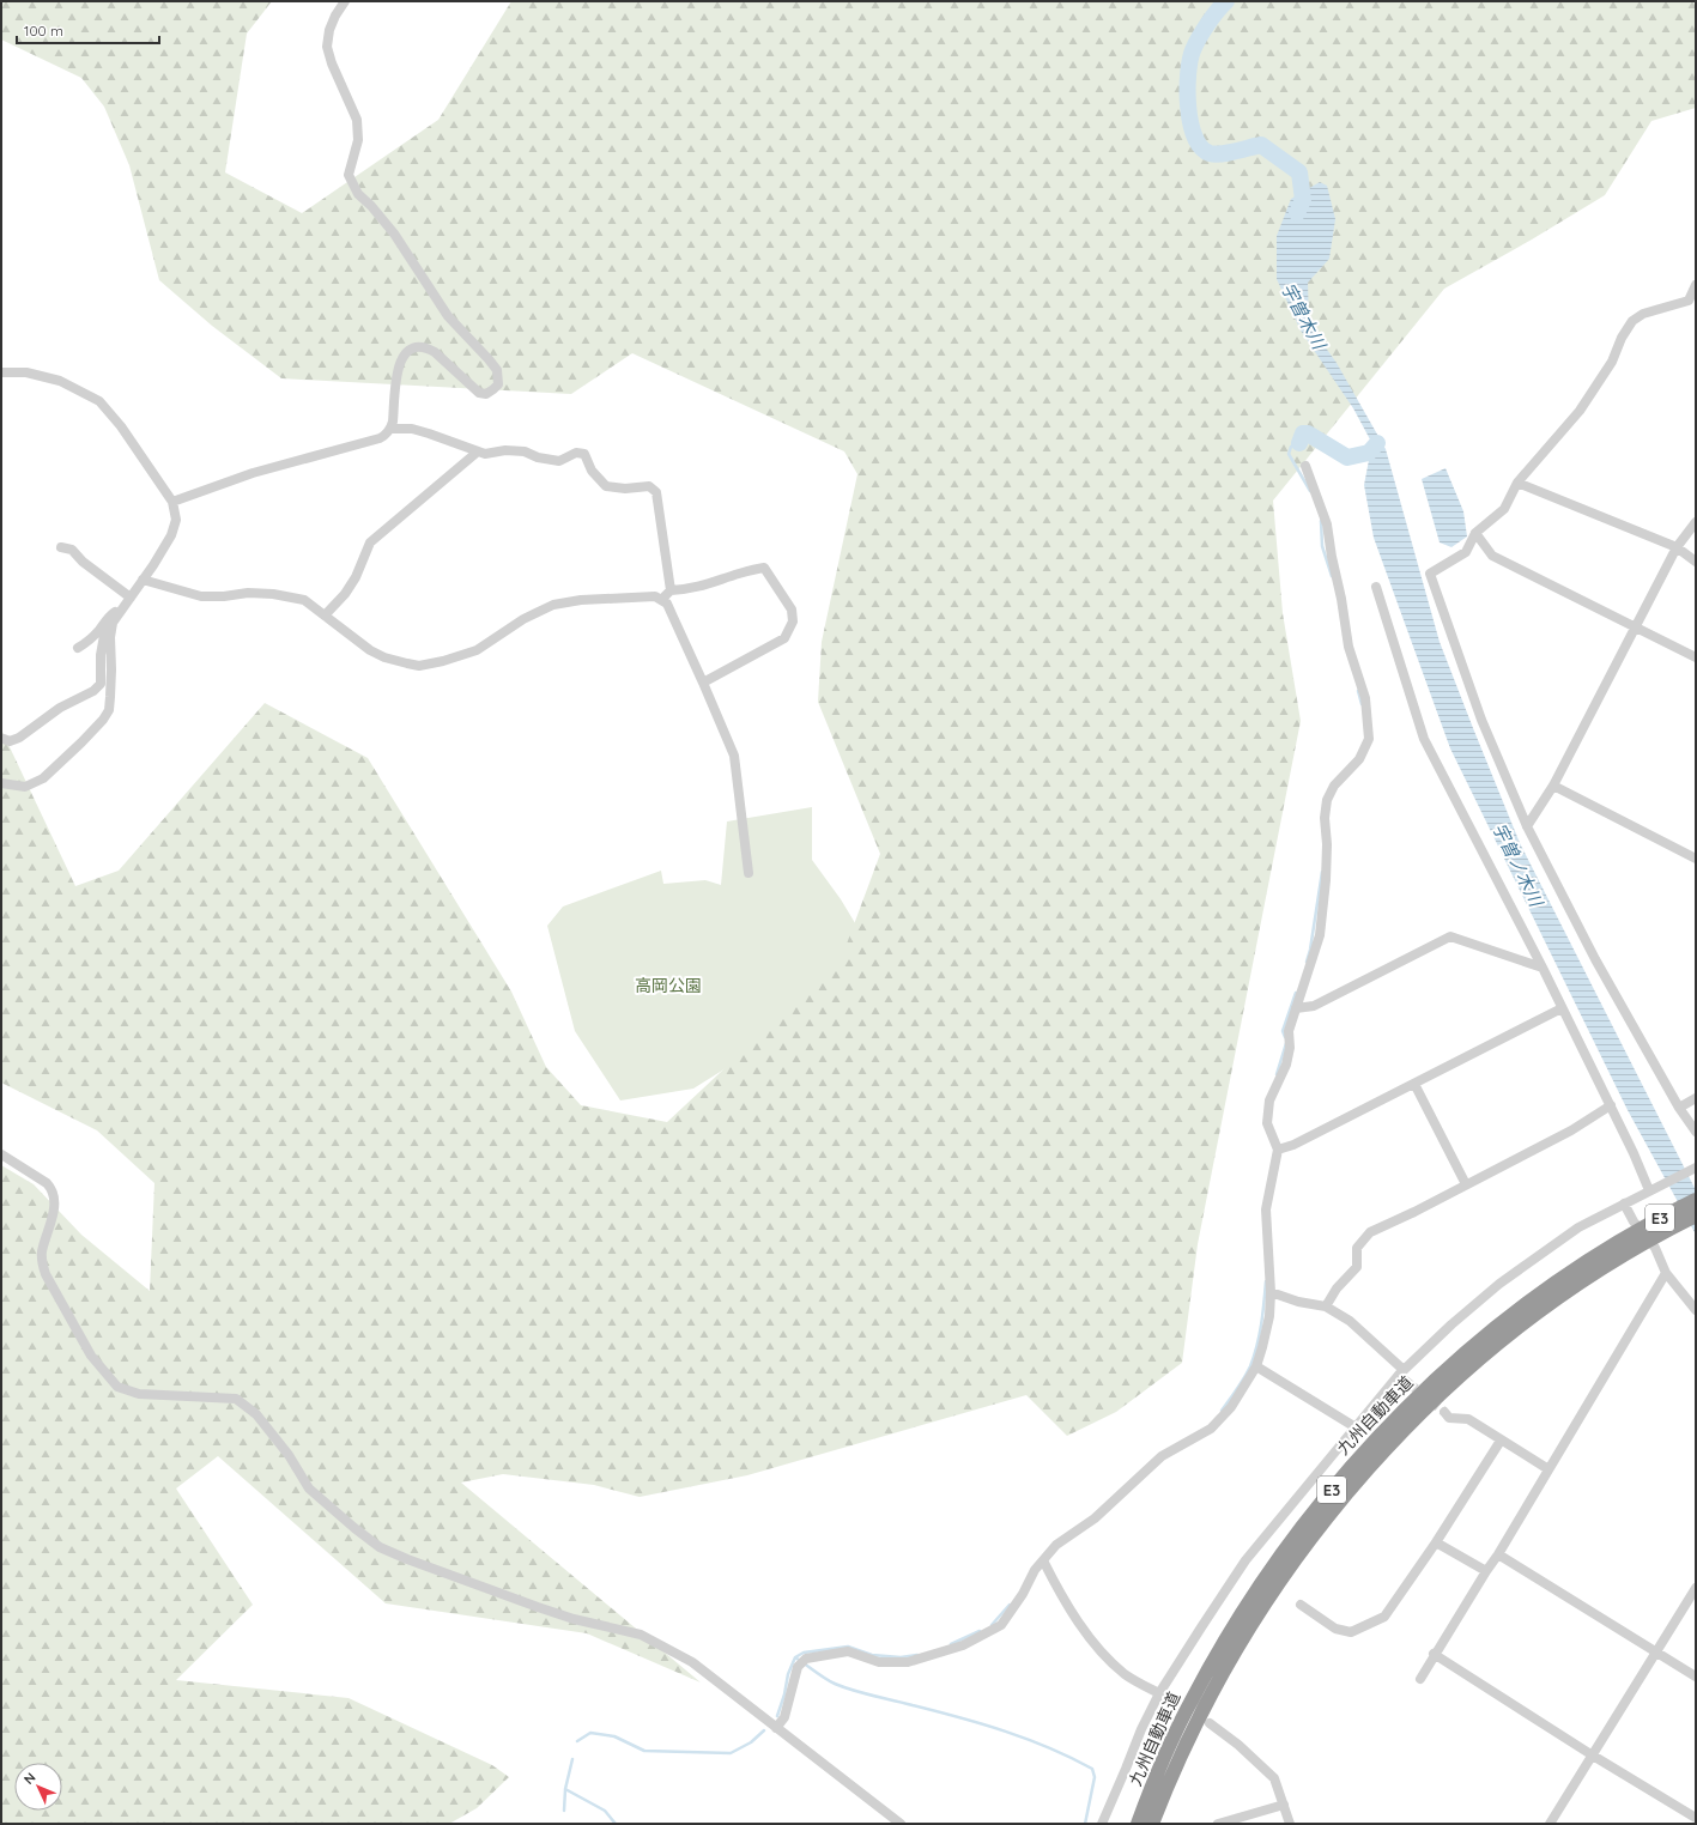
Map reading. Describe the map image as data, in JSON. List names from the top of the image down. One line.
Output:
{"streets":{"highway":["E3","九州自動車道"]},"water":["宇曽木川","宇曽ノ木川"],"parks":["高岡公園"],"scale_bar":"100 m","north":"top left"}
